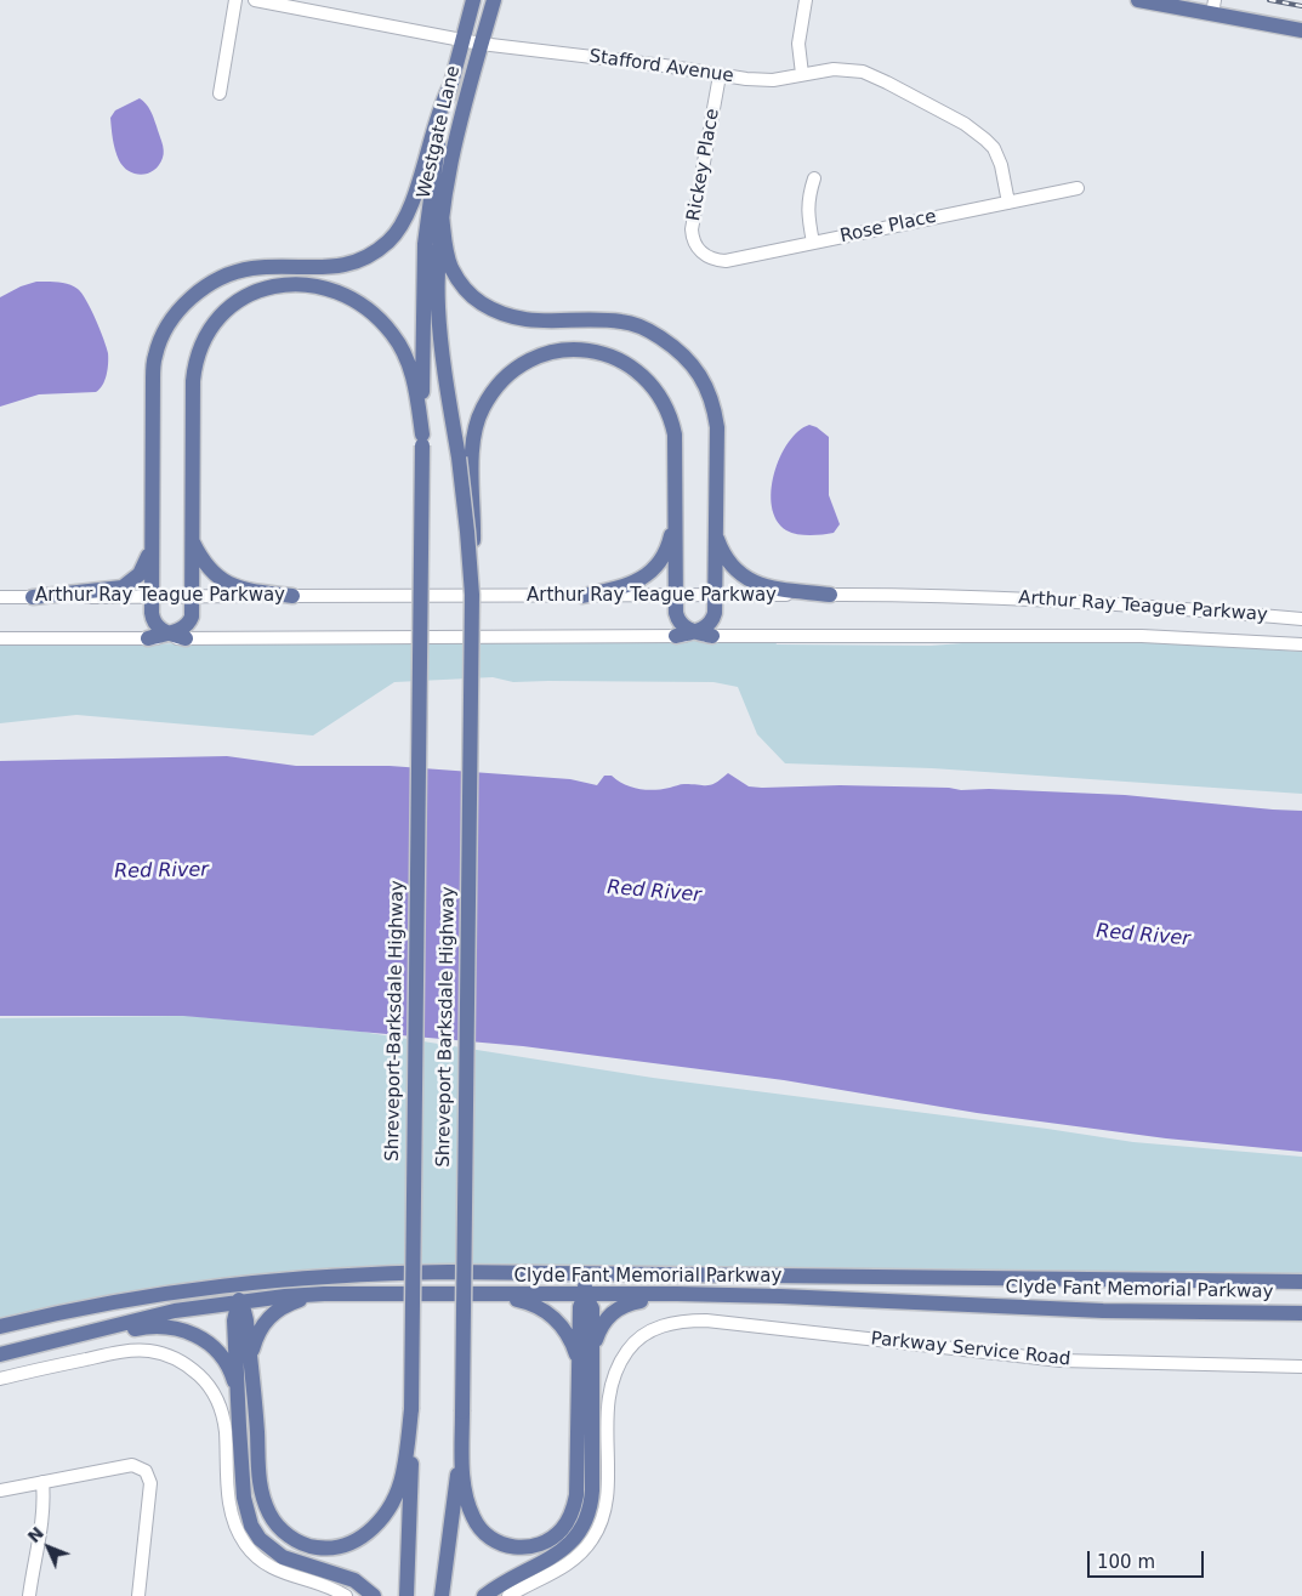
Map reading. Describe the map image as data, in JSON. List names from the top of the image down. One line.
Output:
{"streets":{"main road":["Westgate Lane","Shreveport-Barksdale Highway","Shreveport Barksdale Highway","Clyde Fant Memorial Parkway"],"street":["Stafford Avenue","Rickey Place","Rose Place","Arthur Ray Teague Parkway","Parkway Service Road"]},"crossings":[["Stafford Avenue","Westgate Lane"],["Stafford Avenue","Rickey Place"],["Stafford Avenue","Rose Place"],["Westgate Lane","Shreveport-Barksdale Highway"],["Westgate Lane","Shreveport Barksdale Highway"],["Rickey Place","Rose Place"]],"water":["Red River"],"scale_bar":"100 m","north":"top left"}
